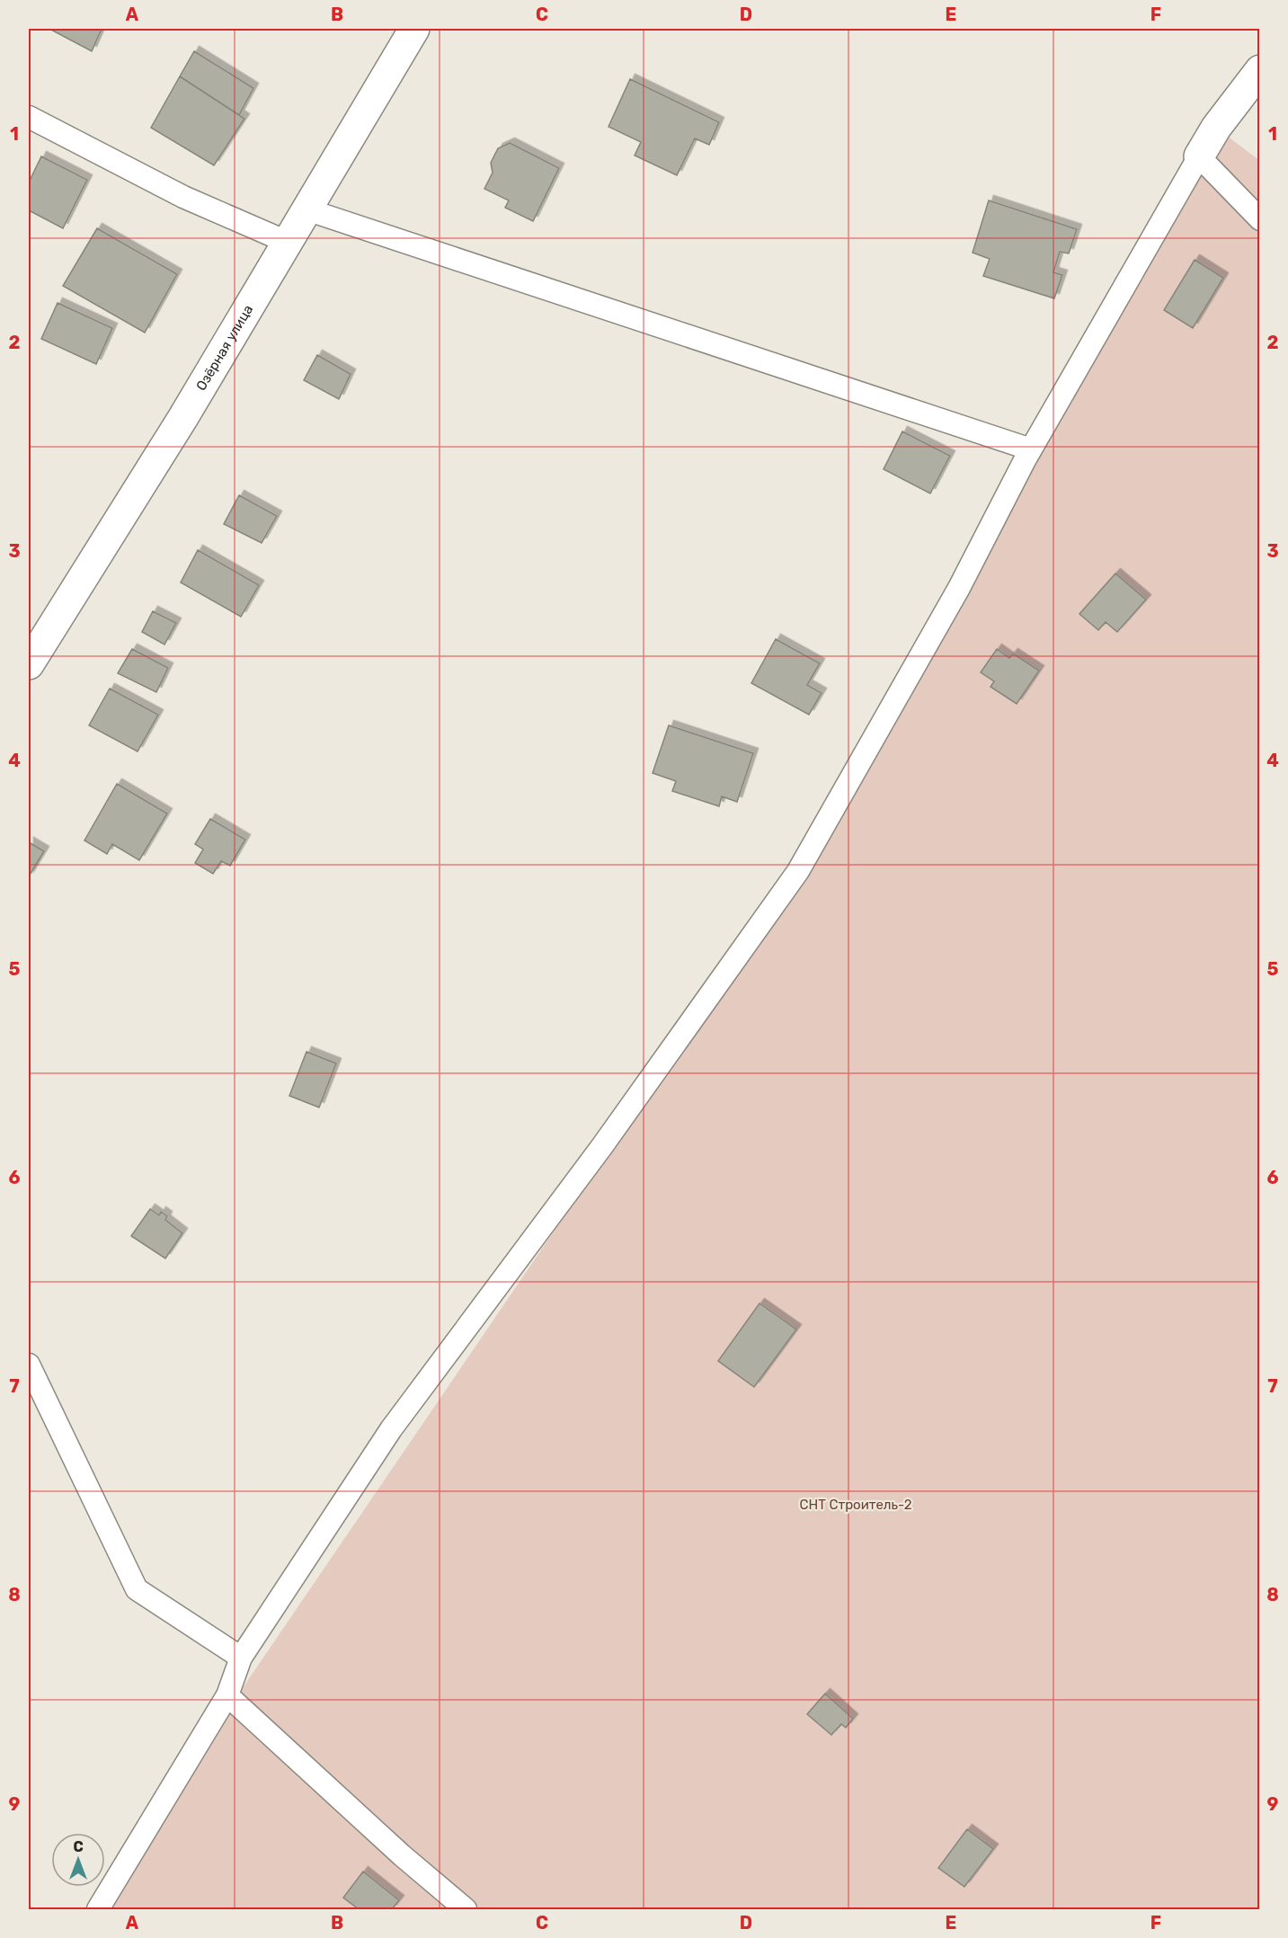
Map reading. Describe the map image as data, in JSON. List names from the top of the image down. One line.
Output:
{"streets":{"street":["Озёрная улица"]},"parks":["СНТ Строитель-2"],"north":"top","grid":{"columns":["A","B","C","D","E","F"],"rows":["1","2","3","4","5","6","7","8","9"]}}
